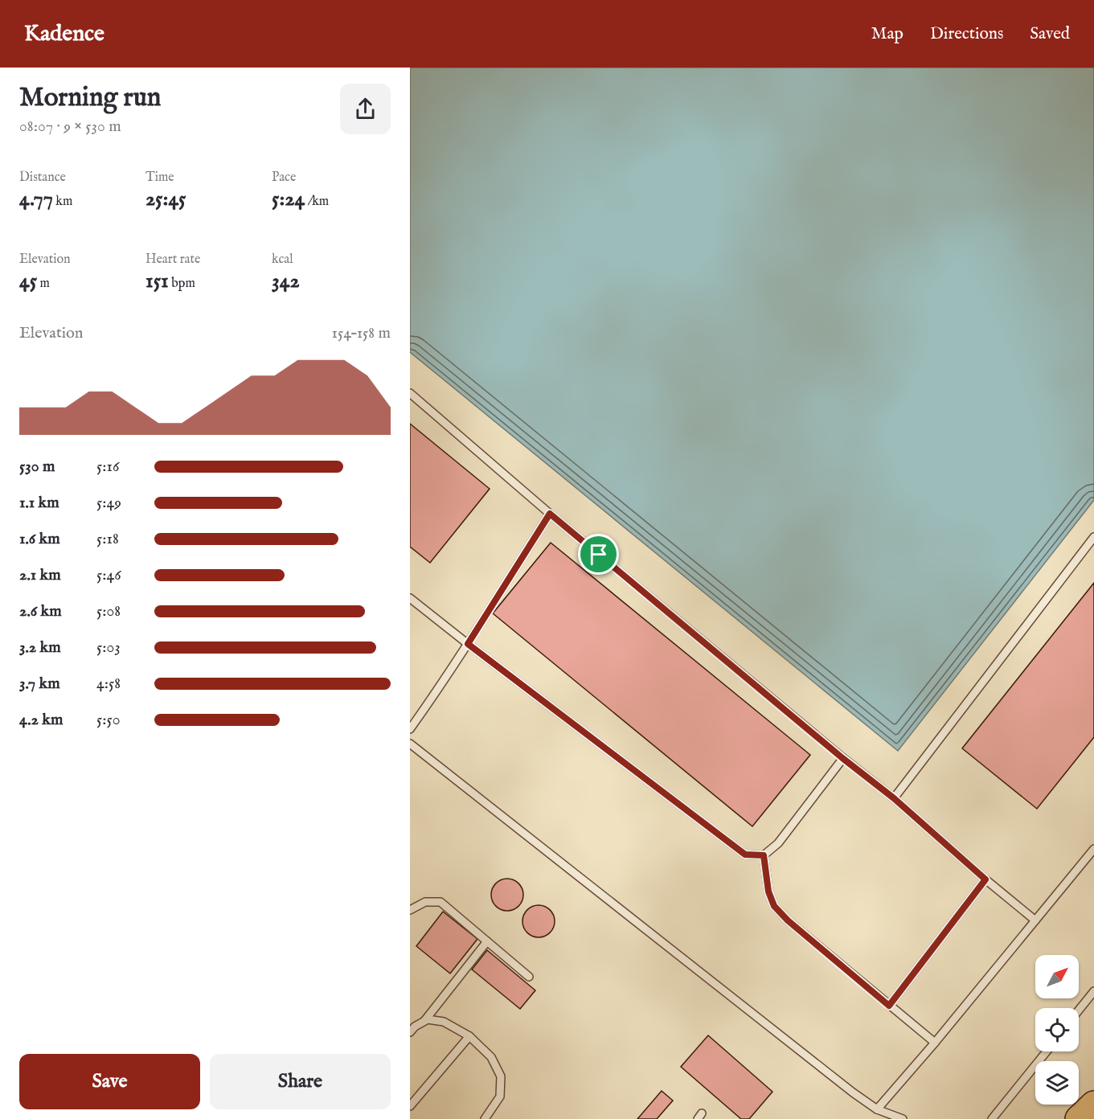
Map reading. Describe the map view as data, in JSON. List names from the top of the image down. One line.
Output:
{"north":"top right","page":{"header":"Kadence","nav":["Map","Directions","Saved"],"heading":["Morning run","08:07 · 9 × 530 m"],"stats":[["Distance","4.77 km"],["Time","25:45"],["Pace","5:24 /km"],["Elevation","45 m"],["Heart rate","151 bpm"],["kcal","342"]],"chart":["Elevation","154–158 m"],"list":[{"name":"530 m","note":"5:16"},{"name":"1.1 km","note":"5:49"},{"name":"1.6 km","note":"5:18"},{"name":"2.1 km","note":"5:46"},{"name":"2.6 km","note":"5:08"},{"name":"3.2 km","note":"5:03"},{"name":"3.7 km","note":"4:58"},{"name":"4.2 km","note":"5:50"}],"buttons":["Save","Share"]}}
